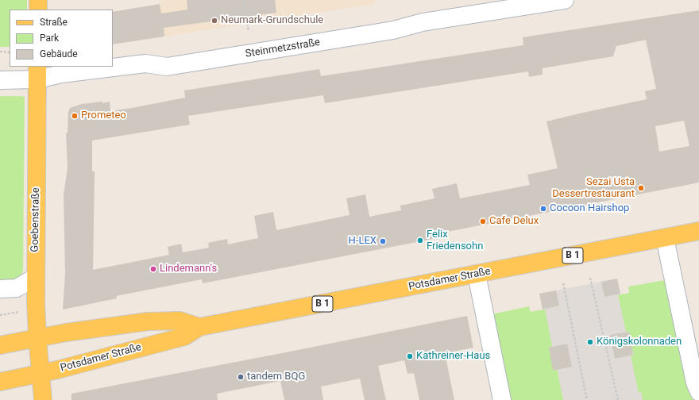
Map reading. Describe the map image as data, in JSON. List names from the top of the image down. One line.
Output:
{"streets":{"main road":["Goebenstraße","B 1","Potsdamer Straße"],"street":["Steinmetzstraße"]},"crossings":[["Steinmetzstraße","Goebenstraße"],["Goebenstraße","Potsdamer Straße"]],"places":["Neumark-Grundschule","Prometeo","Sezai Usta Dessertrestaurant","Cocoon Hairshop","Cafe Delux","Felix Friedensohn","H-LEX","Lindemann's","Königskolonnaden","Kathreiner-Haus","tandem BQG"],"legend":["Straße","Park","Gebäude"]}
